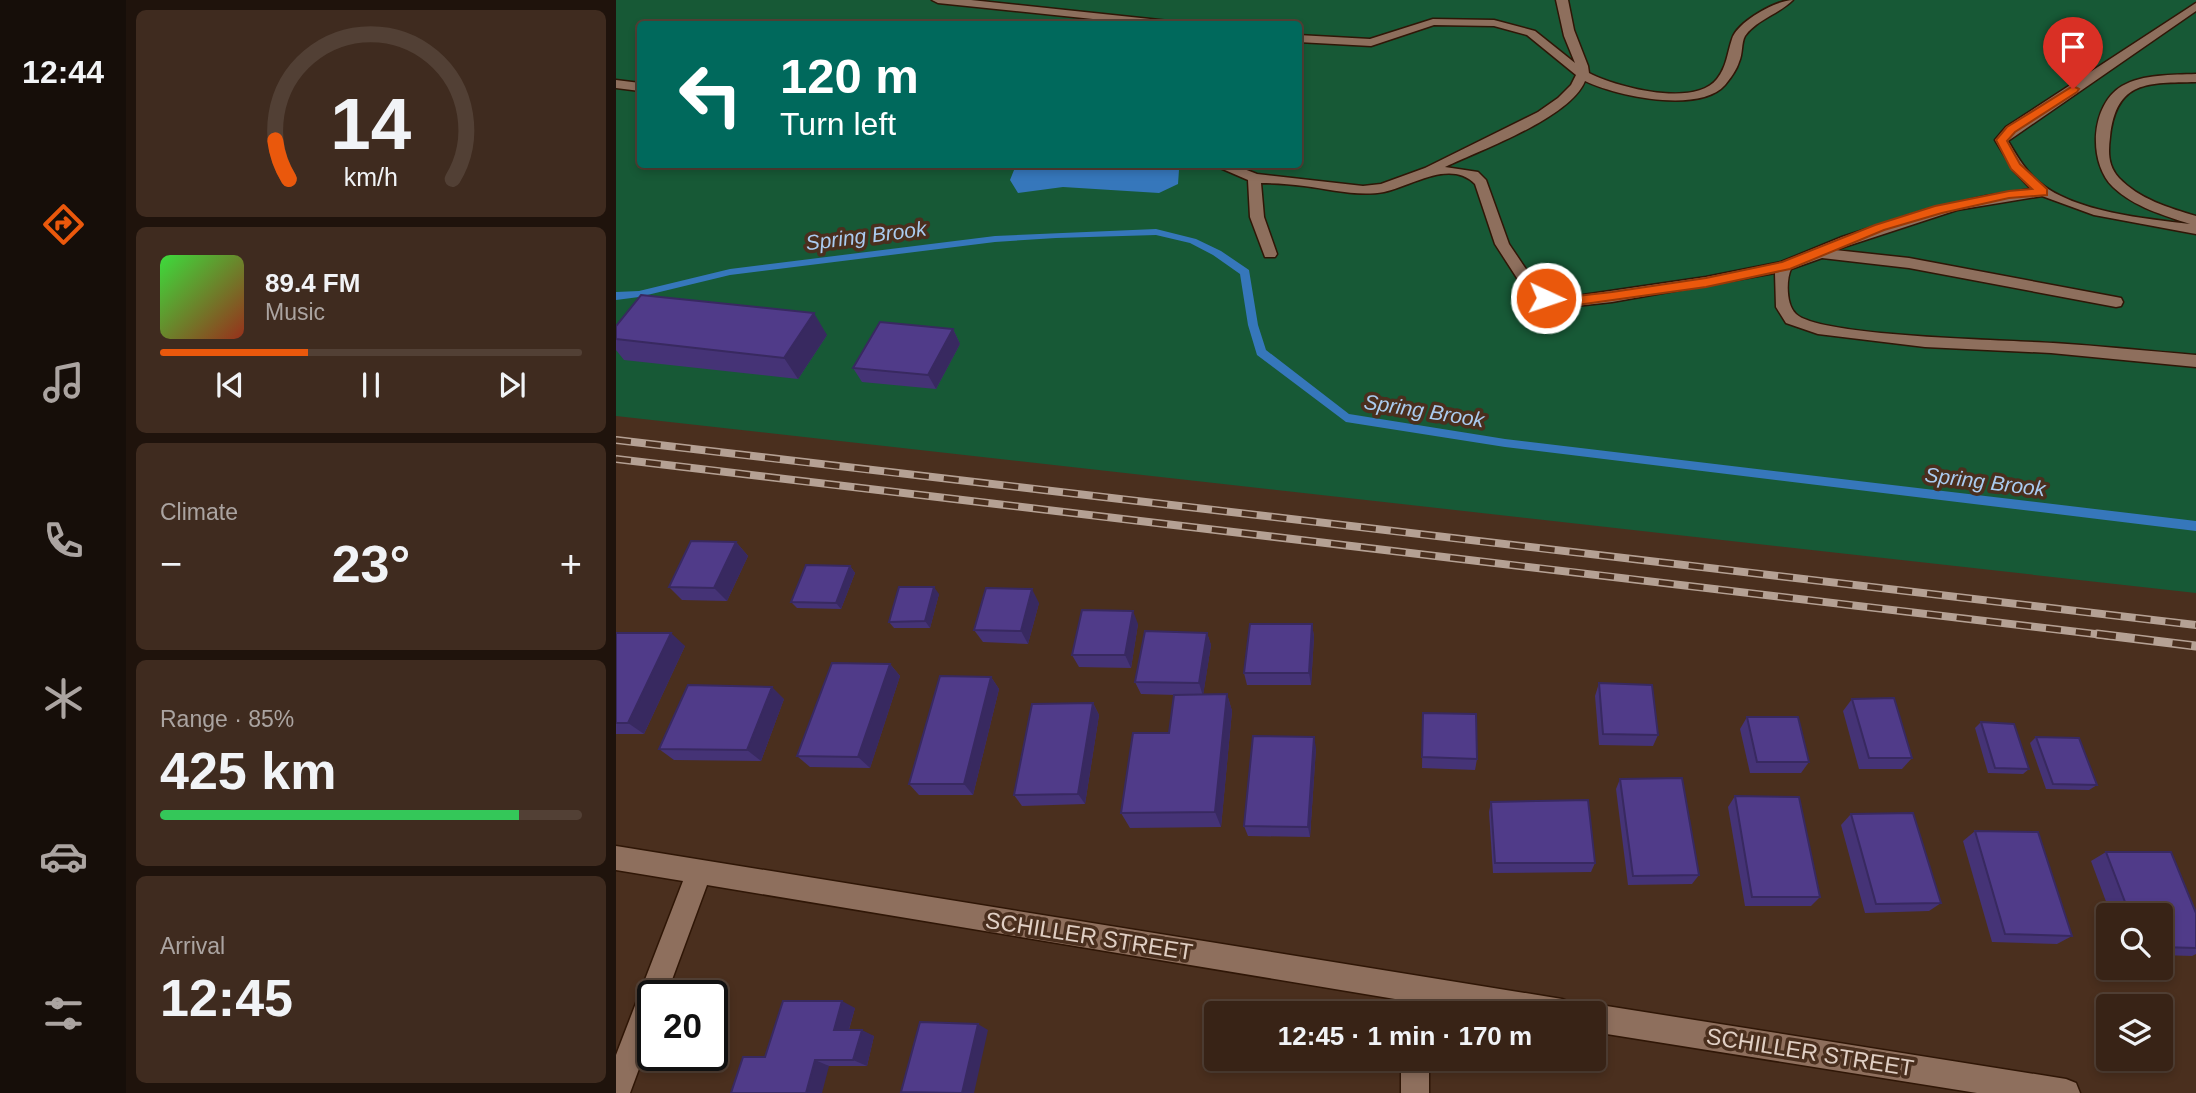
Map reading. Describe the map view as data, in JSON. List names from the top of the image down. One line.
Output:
{"streets":{"street":["SCHILLER STREET"]},"water":["Spring Brook"],"page":{"tabs":"12:44","turn":["120 m","Turn left"],"song":["89.4 FM","Music"],"tile":["Climate",["Range · 85%","425 km"],["Arrival","12:45"]],"heat":["−","23°","+"],"limit":"20","trip":"12:45 · 1 min · 170 m","gauge":["14","km/h"]}}
